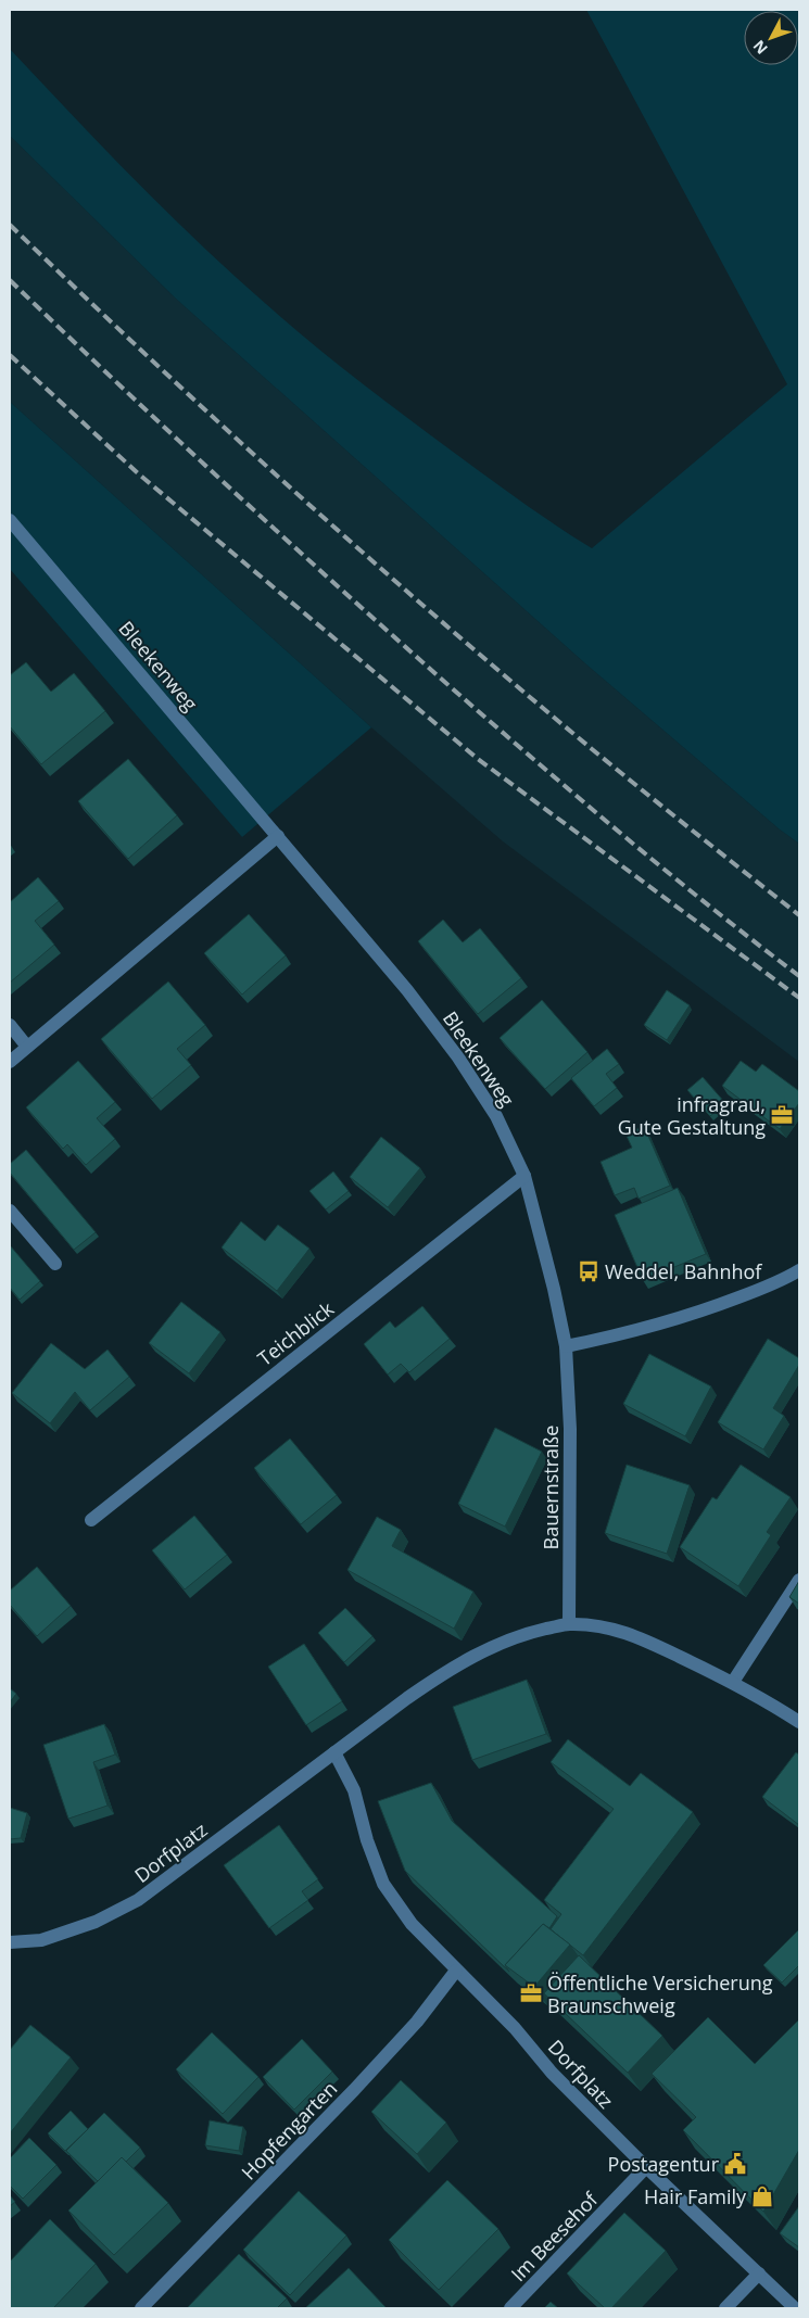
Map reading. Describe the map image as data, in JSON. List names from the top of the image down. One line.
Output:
{"streets":{"street":["Bleekenweg","Teichblick","Bauernstraße","Dorfplatz","Hopfengarten","Im Beesehof"]},"crossings":[["Bleekenweg","Teichblick"],["Bleekenweg","Bauernstraße"],["Bauernstraße","Dorfplatz"],["Dorfplatz","Hopfengarten"],["Dorfplatz","Im Beesehof"]],"places":{"office":["infragrau, Gute Gestaltung","Öffentliche Versicherung Braunschweig"],"bus stop":["Weddel, Bahnhof"],"public building":["Postagentur"],"shop":["Hair Family"]},"north":"bottom left"}
